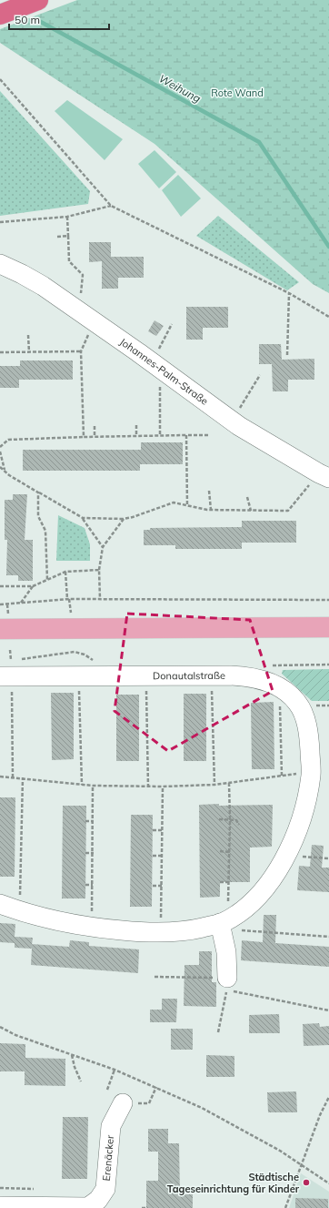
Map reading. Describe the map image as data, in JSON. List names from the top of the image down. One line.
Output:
{"streets":{"street":["Johannes-Palm-Straße","Donautalstraße","Erenäcker"]},"water":["Weihung"],"parks":["Rote Wand"],"places":["Städtische Tageseinrichtung für Kinder"],"scale_bar":"50 m"}
